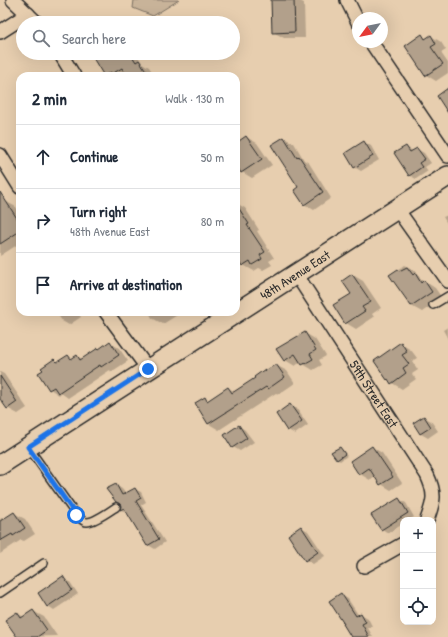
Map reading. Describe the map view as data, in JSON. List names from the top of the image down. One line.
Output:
{"streets":{"street":["48th Avenue East","59th Street East"]},"crossings":[["48th Avenue East","59th Street East"]],"north":"bottom left","page":{"search":"Search here","heading":["2 min","Walk · 130 m"],"list":[["Continue","50 m"],["Turn right","48th Avenue East","80 m"],"Arrive at destination"],"map_buttons":["+","−"]}}
